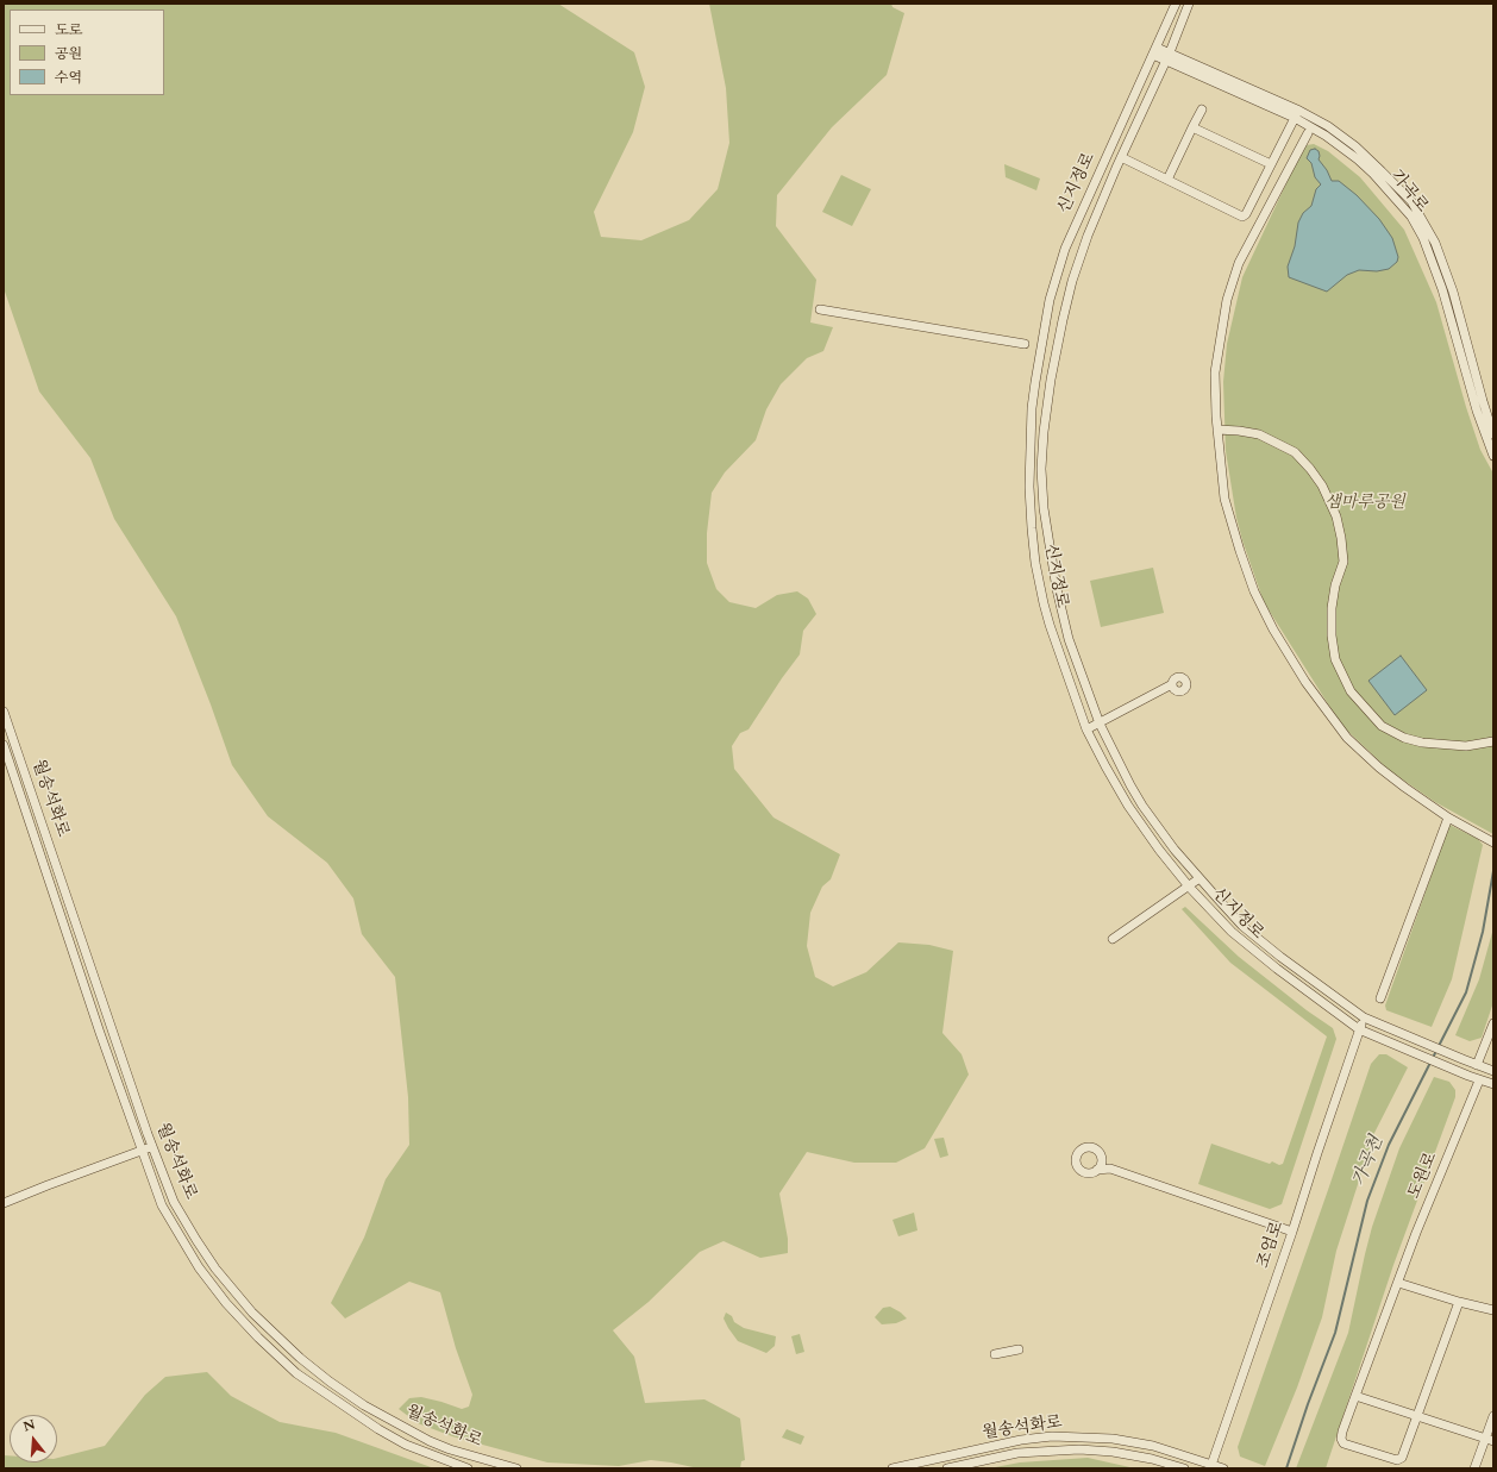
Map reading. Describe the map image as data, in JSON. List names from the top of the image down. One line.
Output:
{"streets":{"street":["신지정로","가곡로","월송석화로","도원로","조엄로"]},"crossings":[["신지정로","가곡로"],["신지정로","도원로"],["신지정로","조엄로"],["월송석화로","조엄로"]],"water":["가곡천"],"parks":["샘마루공원"],"legend":["도로","공원","수역"],"north":"top"}
